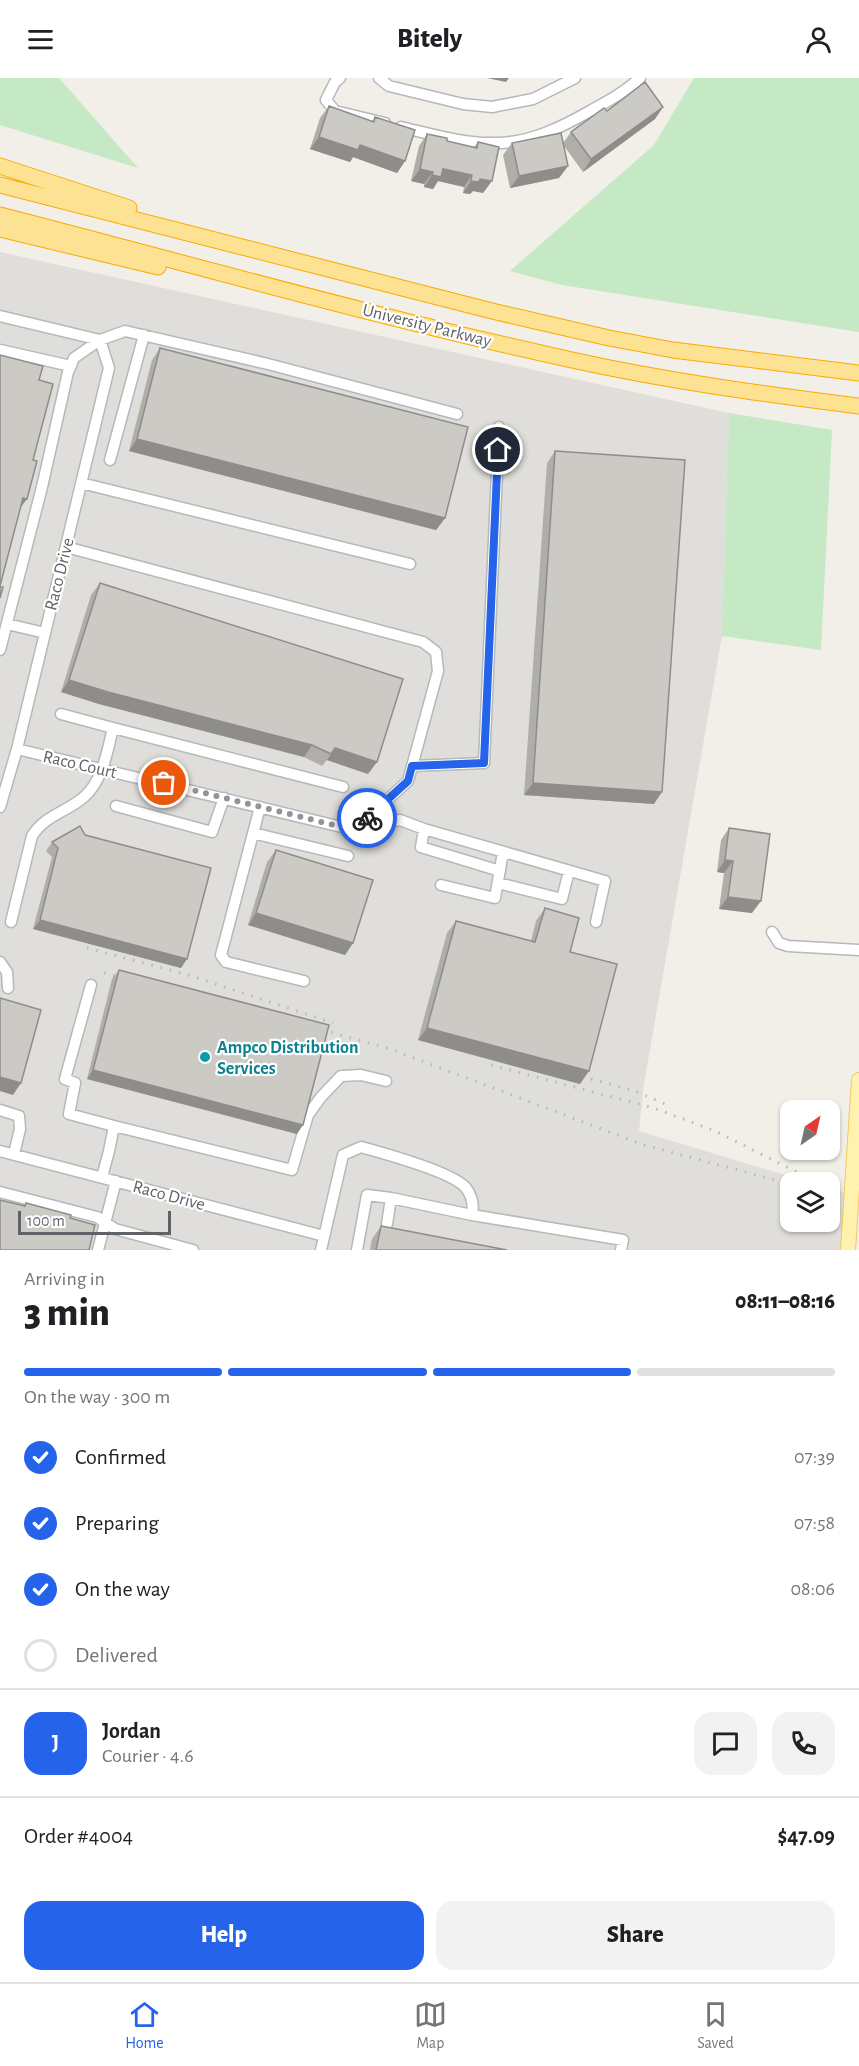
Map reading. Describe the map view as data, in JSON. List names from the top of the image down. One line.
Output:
{"streets":{"highway":["University Parkway"],"street":["Raco Drive","Raco Court"]},"crossings":[["Raco Drive","Raco Court"]],"places":["Ampco Distribution Services"],"scale_bar":"100 m","north":"top right","page":{"header":"Bitely","scale":"100 m","heading":["3 min","Arriving in","08:11–08:16"],"panel":["Jordan","Courier · 4.6","Order #4004","$47.09"],"bar":"On the way · 300 m","list":[["Confirmed","07:39"],["Preparing","07:58"],["On the way","08:06"],"Delivered"],"round":"J","buttons":["Help","Share"],"tabs":["Home","Map","Saved"]}}
